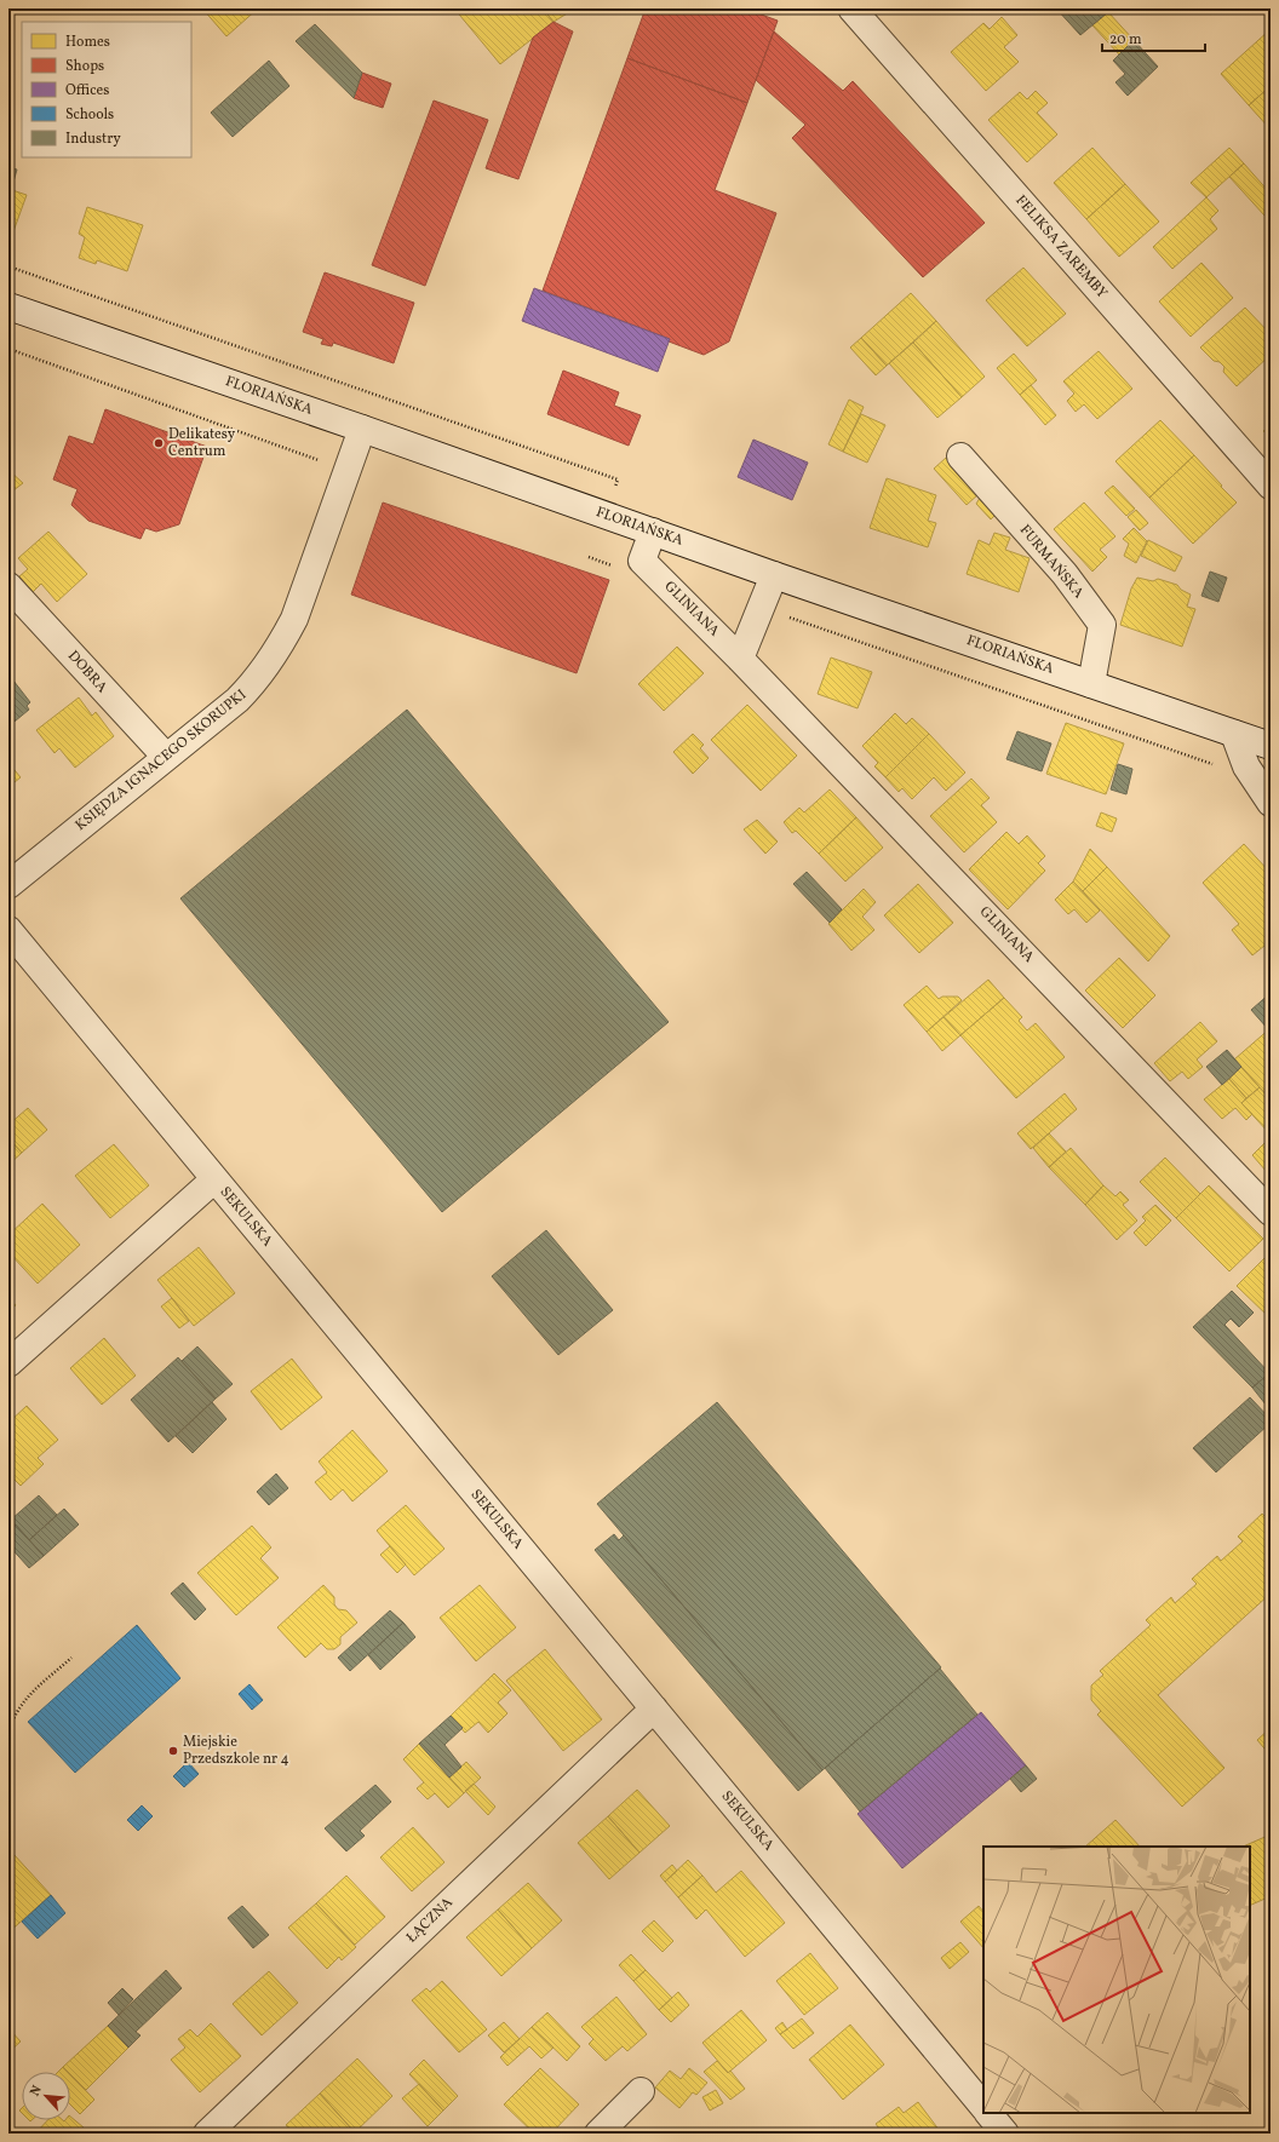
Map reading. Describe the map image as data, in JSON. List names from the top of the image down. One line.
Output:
{"streets":{"street":["FELIKSA ZAREMBY","FLORIAŃSKA","FURMAŃSKA","GLINIANA","DOBRA","KSIĘDZA IGNACEGO SKORUPKI","SEKULSKA","ŁĄCZNA"]},"crossings":[["FLORIAŃSKA","FURMAŃSKA"],["FLORIAŃSKA","GLINIANA"],["FLORIAŃSKA","KSIĘDZA IGNACEGO SKORUPKI"],["DOBRA","KSIĘDZA IGNACEGO SKORUPKI"],["SEKULSKA","ŁĄCZNA"]],"places":["Delikatesy Centrum","Miejskie Przedszkole nr 4"],"legend":["Homes","Shops","Offices","Schools","Industry"],"scale_bar":"20 m","north":"top left"}
